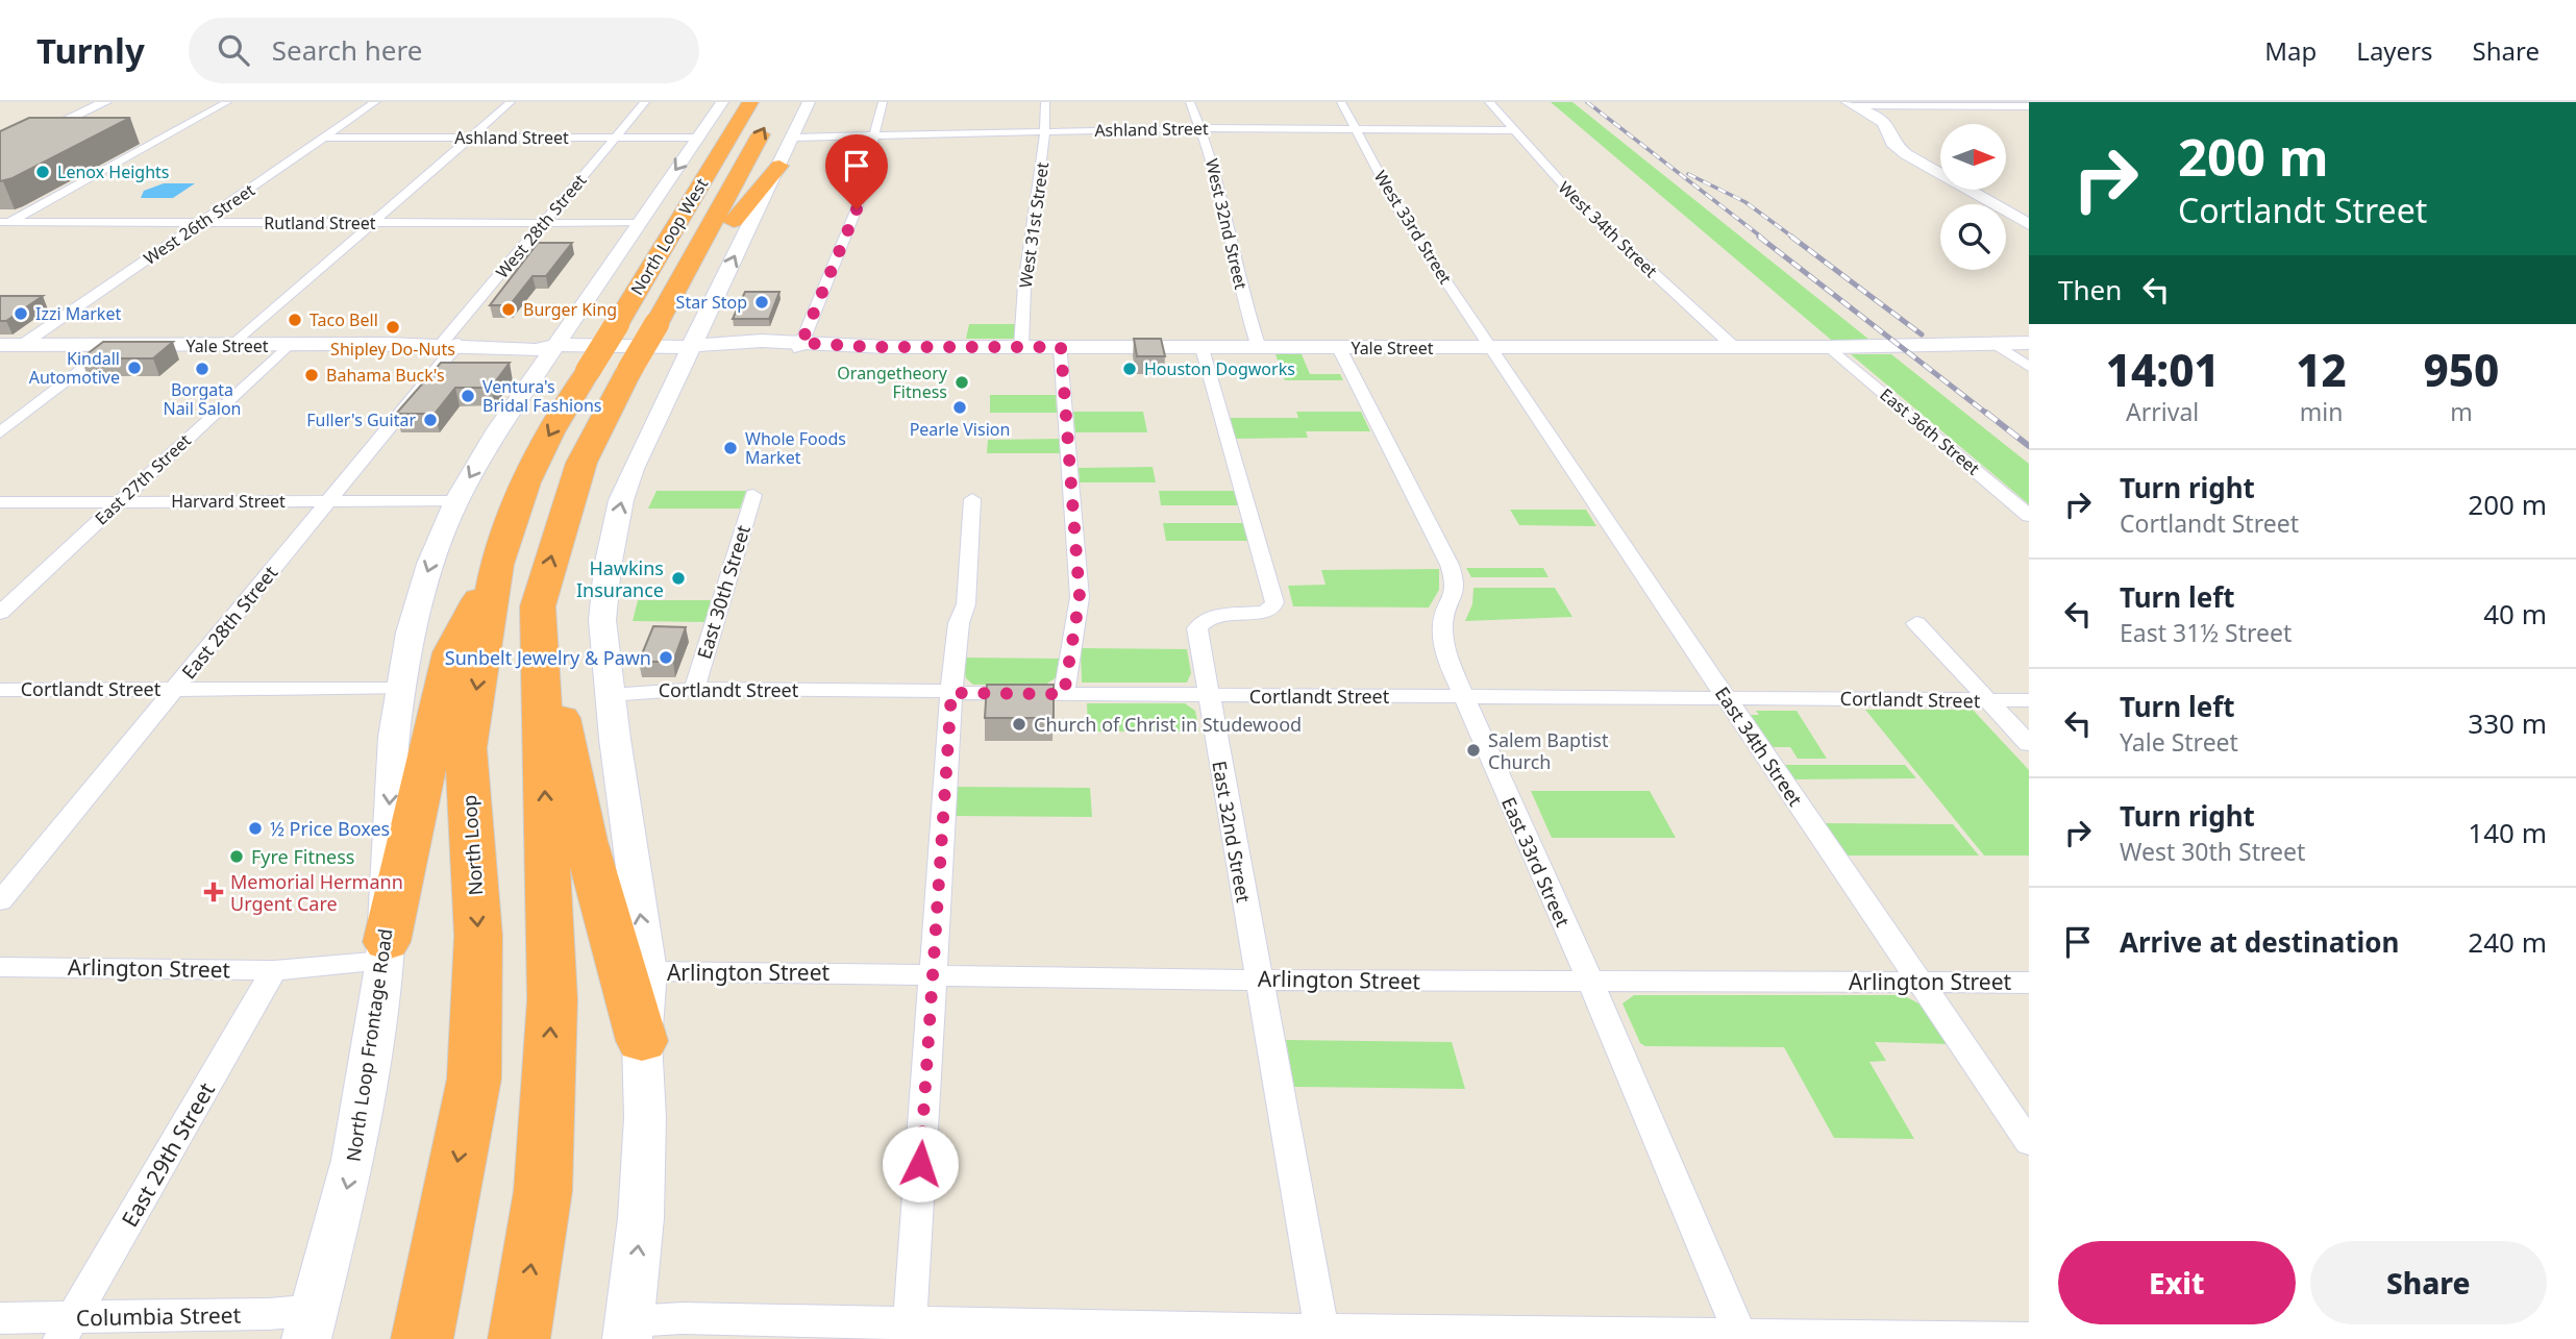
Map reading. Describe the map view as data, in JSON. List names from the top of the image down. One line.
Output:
{"streets":{"highway":["North Loop West","North Loop"],"main road":["Yale Street","North Loop Frontage Road"],"street":["Ashland Street","Rutland Street","West 26th Street","West 32nd Street","West 31st Street","West 28th Street","West 33rd Street","West 34th Street","East 36th Street","East 27th Street","Harvard Street","East 30th Street","East 28th Street","Cortlandt Street","East 34th Street","East 32nd Street","East 33rd Street","Arlington Street","East 29th Street","Columbia Street"]},"crossings":[["Ashland Street","West 26th Street"],["Ashland Street","West 32nd Street"],["Ashland Street","West 31st Street"],["Ashland Street","West 28th Street"],["Ashland Street","West 33rd Street"],["Ashland Street","West 34th Street"],["Ashland Street","North Loop Frontage Road"],["Rutland Street","West 26th Street"],["Rutland Street","West 28th Street"],["Rutland Street","North Loop Frontage Road"],["West 26th Street","Yale Street"],["West 32nd Street","Yale Street"],["West 31st Street","Yale Street"],["West 28th Street","Yale Street"],["West 28th Street","East 28th Street"],["West 33rd Street","Yale Street"],["West 33rd Street","East 34th Street"],["West 34th Street","Yale Street"],["North Loop West","North Loop"],["Yale Street","East 36th Street"],["Yale Street","East 27th Street"],["Yale Street","East 28th Street"],["Yale Street","East 34th Street"],["Yale Street","East 32nd Street"],["Yale Street","East 33rd Street"],["Yale Street","North Loop Frontage Road"],["East 27th Street","Harvard Street"],["Harvard Street","East 28th Street"],["Harvard Street","North Loop Frontage Road"],["East 30th Street","Cortlandt Street"],["East 28th Street","Cortlandt Street"],["Cortlandt Street","East 34th Street"],["Cortlandt Street","East 32nd Street"],["Cortlandt Street","East 33rd Street"],["Cortlandt Street","North Loop Frontage Road"],["East 34th Street","Arlington Street"],["East 32nd Street","Arlington Street"],["East 33rd Street","Arlington Street"],["Arlington Street","North Loop Frontage Road"],["Arlington Street","East 29th Street"],["North Loop Frontage Road","Columbia Street"],["East 29th Street","Columbia Street"]],"places":{"other":["Lenox Heights","Star Stop","Burger King","Izzi Market","Taco Bell","Shipley Do-Nuts","Kindall Automotive","Borgata Nail Salon","Houston Dogworks","Bahama Buck's","Orangetheory Fitness","Ventura's Bridal Fashions","Pearle Vision","Fuller's Guitar","Whole Foods Market","Hawkins Insurance","Sunbelt Jewelry & Pawn","Church of Christ in Studewood","Salem Baptist Church","½ Price Boxes","Fyre Fitness"],"health":["Memorial Hermann Urgent Care"]},"north":"right","page":{"header":"Turnly","search":"Search here","nav":["Map","Layers","Share"],"turn":["200 m","Cortlandt Street"],"then":"Then","eta":["14:01","Arrival","12","min","950","m"],"list":[{"name":"Turn right","note":"Cortlandt Street","value":"200 m"},{"name":"Turn left","note":"East 31½ Street","value":"40 m"},{"name":"Turn left","note":"Yale Street","value":"330 m"},{"name":"Turn right","note":"West 30th Street","value":"140 m"},{"name":"Arrive at destination","value":"240 m"}],"buttons":["Exit","Share"]}}
